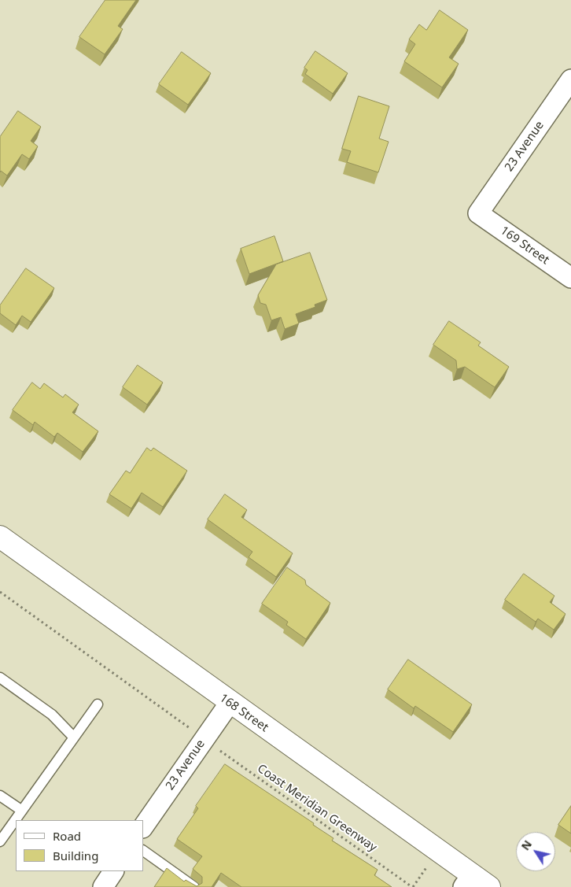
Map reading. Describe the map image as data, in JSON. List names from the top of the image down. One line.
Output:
{"streets":{"main road":["168 Street"],"street":["23 Avenue","169 Street"],"path":["Coast Meridian Greenway"]},"crossings":[["23 Avenue","169 Street"],["23 Avenue","168 Street"]],"legend":["Road","Building"],"north":"top left"}
